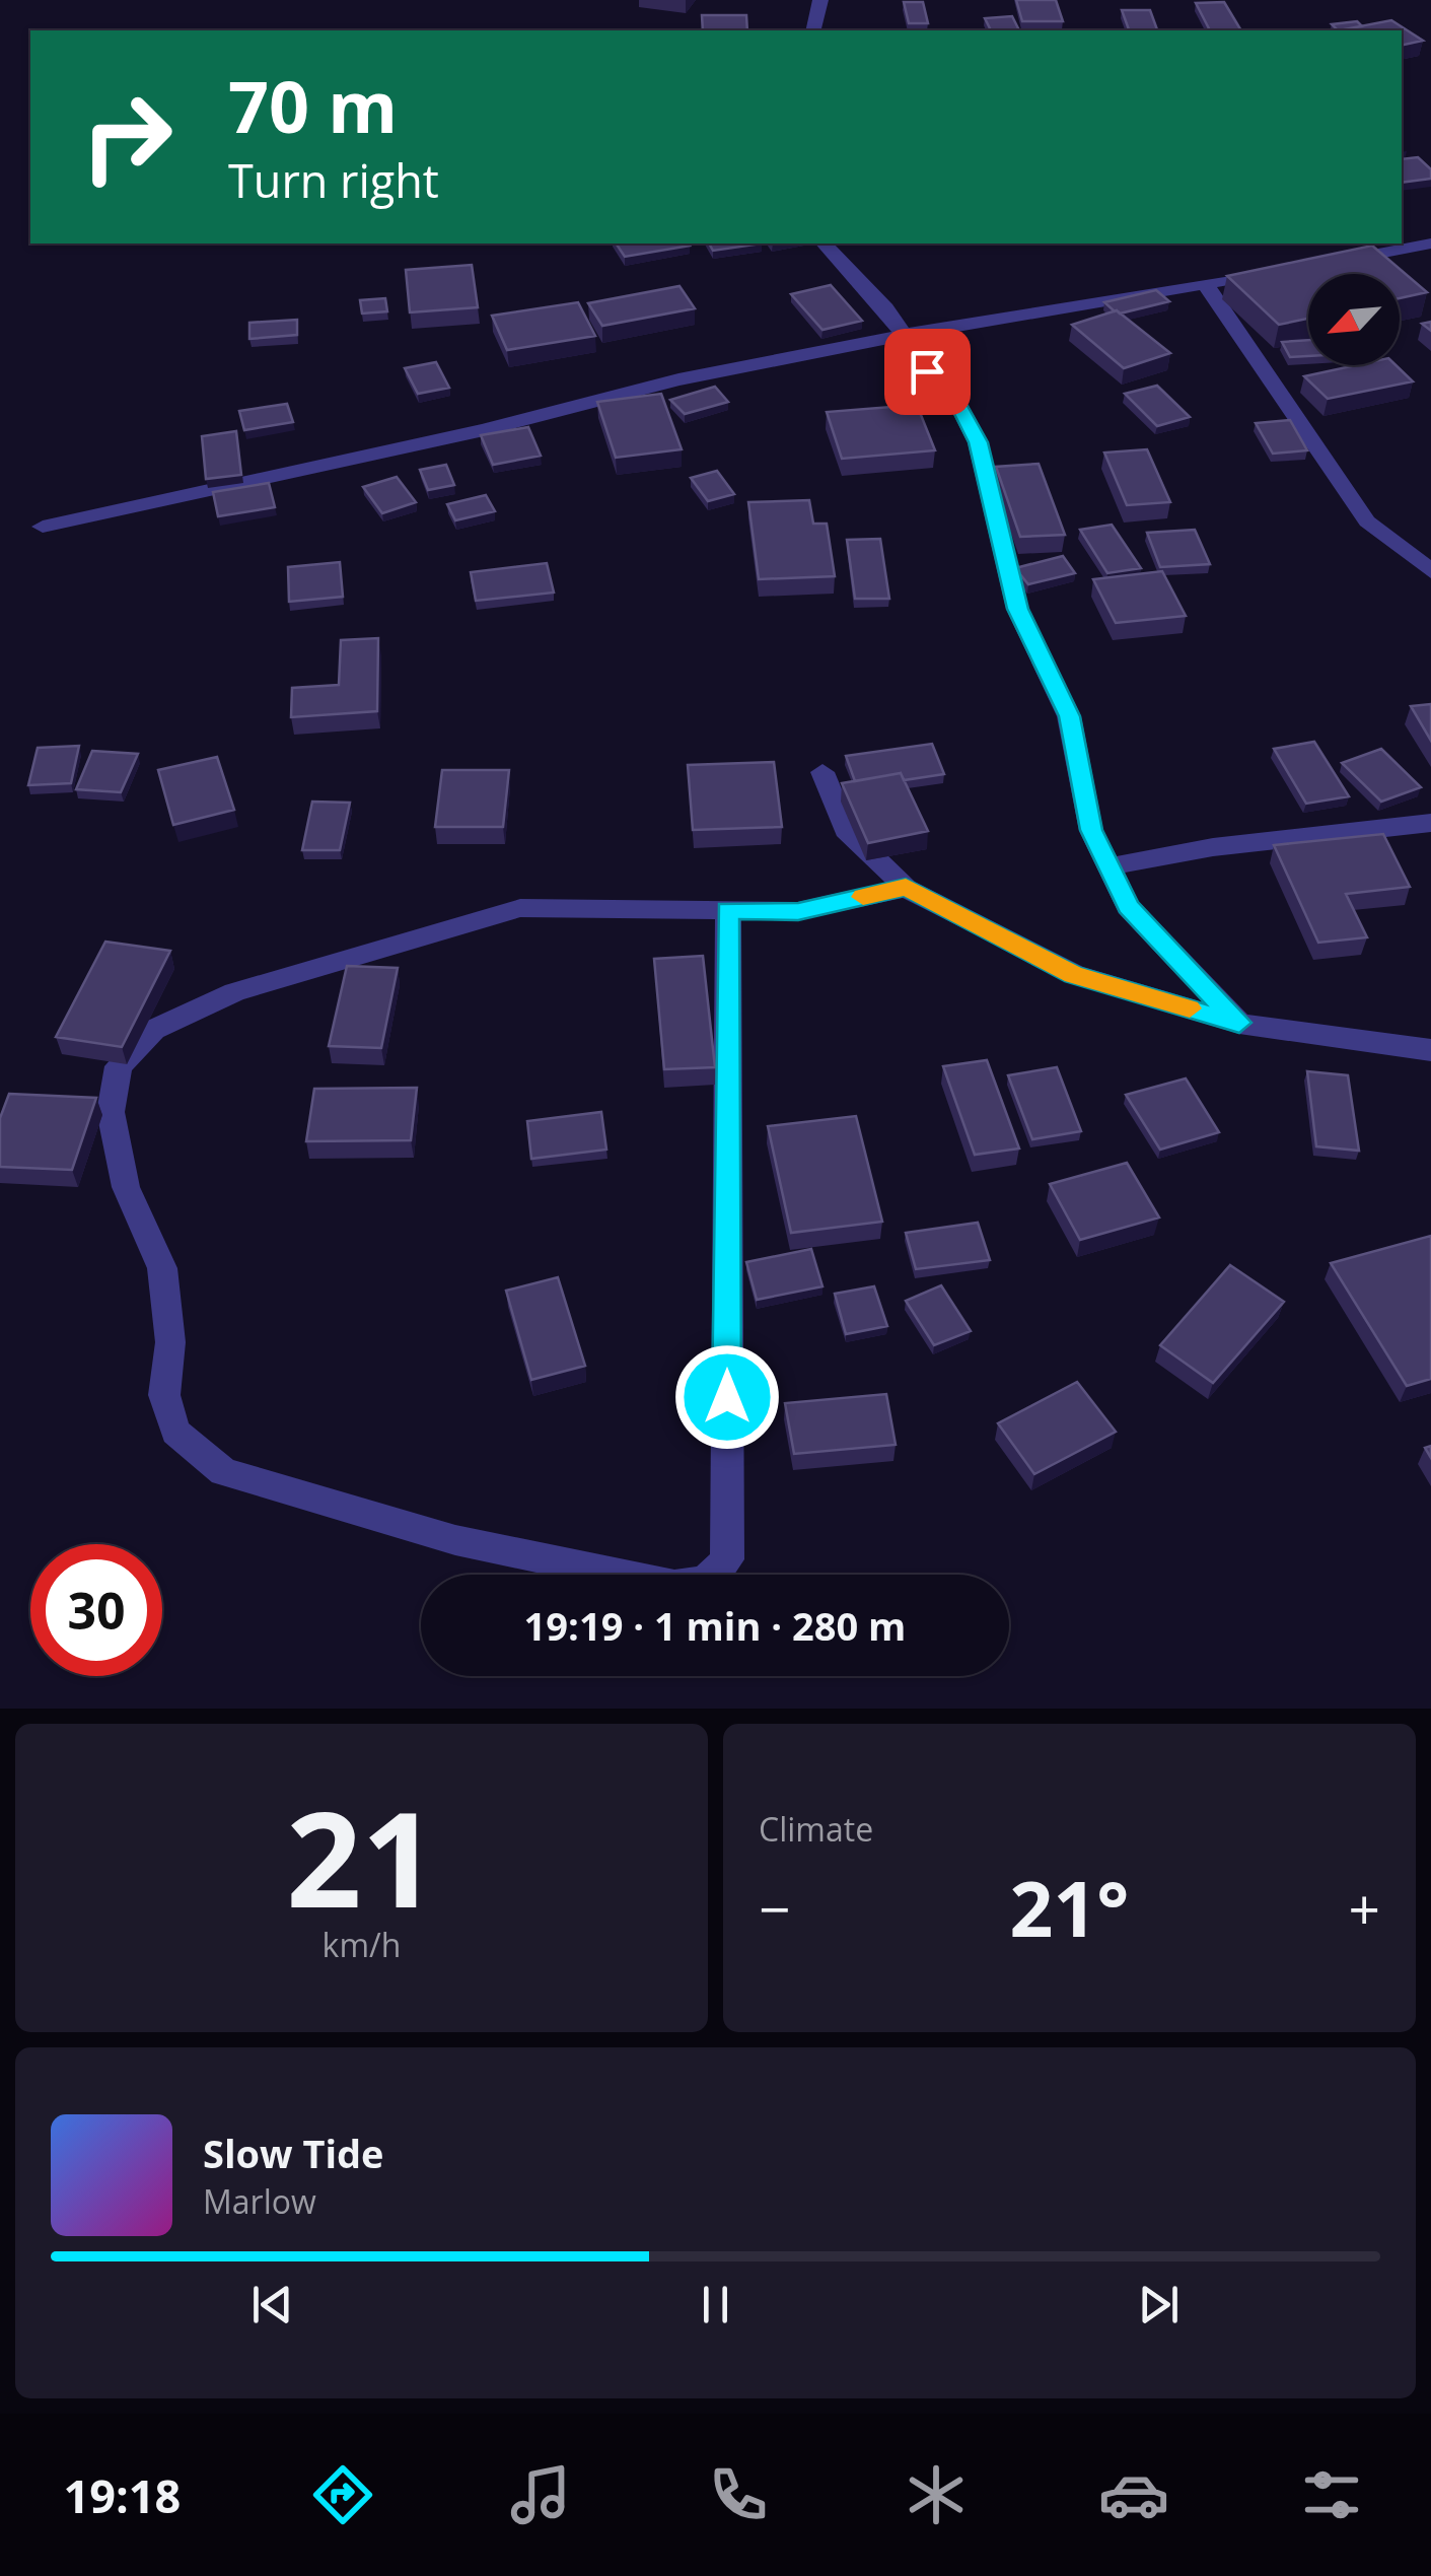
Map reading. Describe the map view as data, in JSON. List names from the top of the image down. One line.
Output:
{"north":"bottom left","page":{"turn":["70 m","Turn right"],"limit":"30","trip":"19:19 · 1 min · 280 m","tile":[["21","km/h"],"Climate"],"heat":["−","21°","+"],"song":["Slow Tide","Marlow"],"tabs":"19:18"}}
